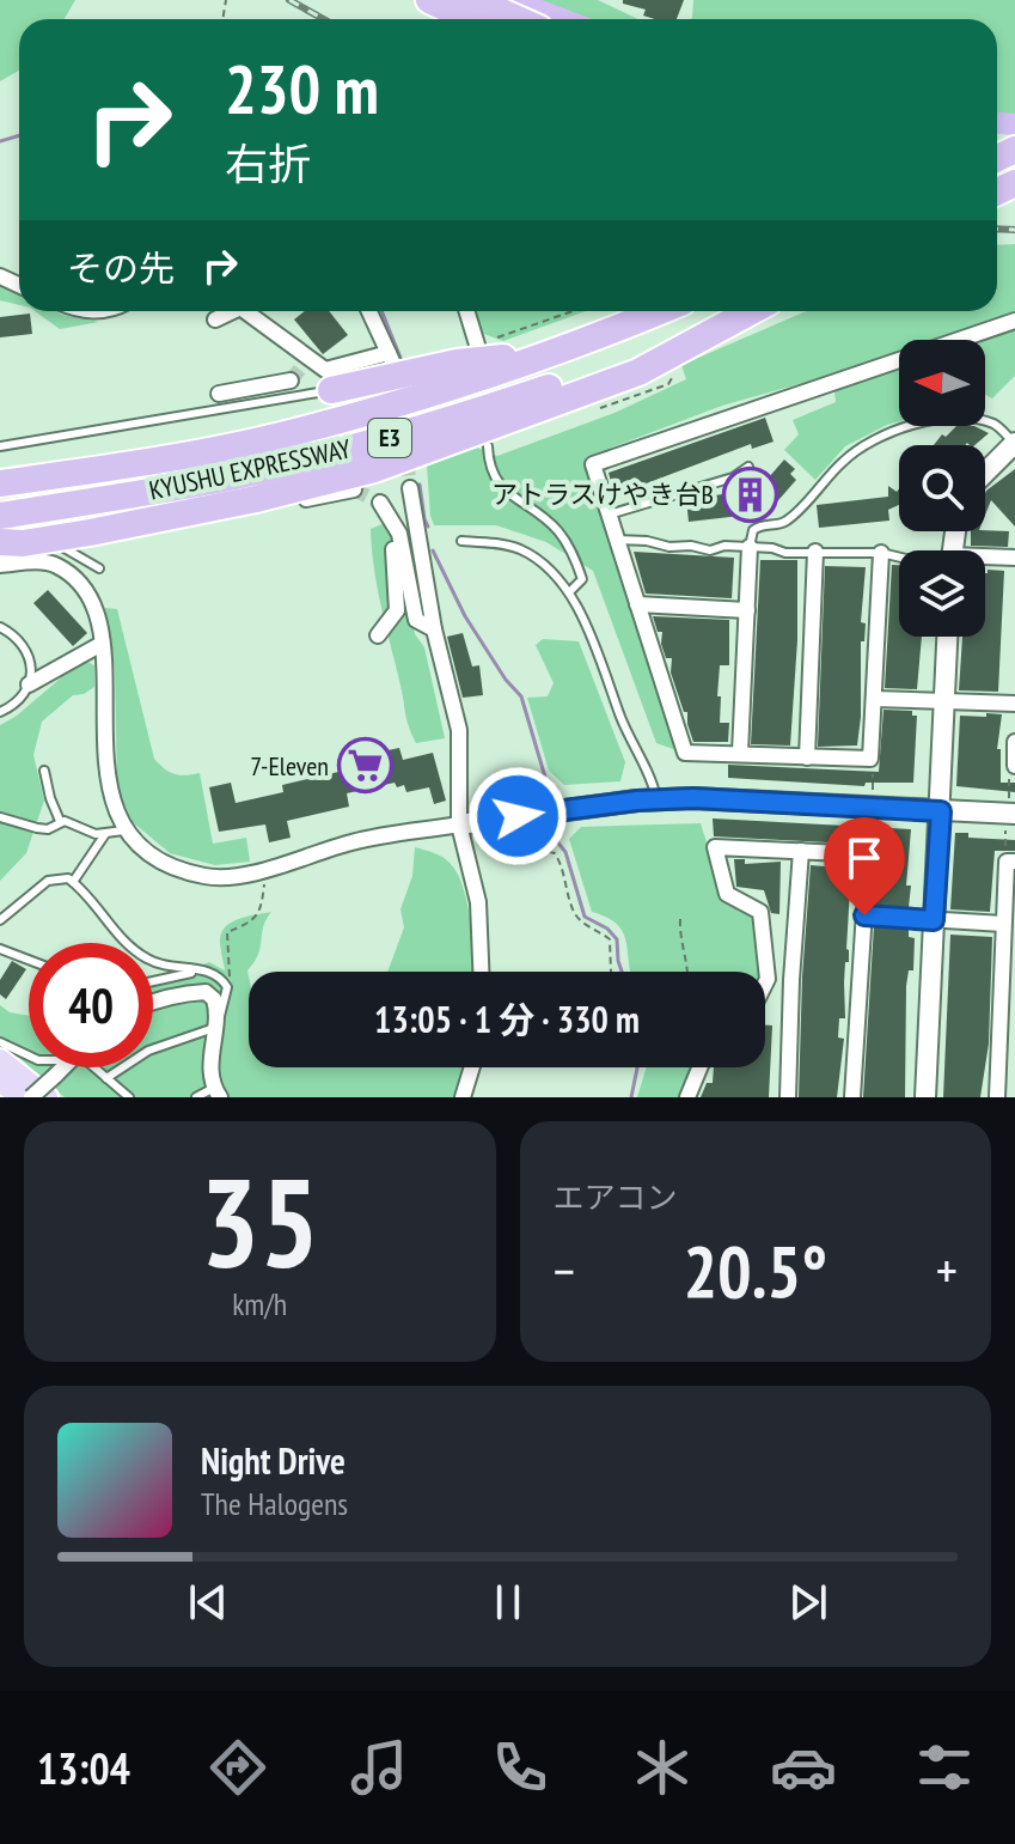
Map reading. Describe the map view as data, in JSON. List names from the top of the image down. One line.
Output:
{"streets":{"highway":["E3","KYUSHU EXPRESSWAY"]},"places":{"building":["アトラスけやき台B"],"supermarket":["7-Eleven"]},"north":"left","page":{"turn":["230 m","右折"],"then":"その先","limit":"40","trip":"13:05 · 1 分 · 330 m","tile":[["35","km/h"],"エアコン"],"heat":["−","20.5°","+"],"song":["Night Drive","The Halogens"],"tabs":"13:04"}}
